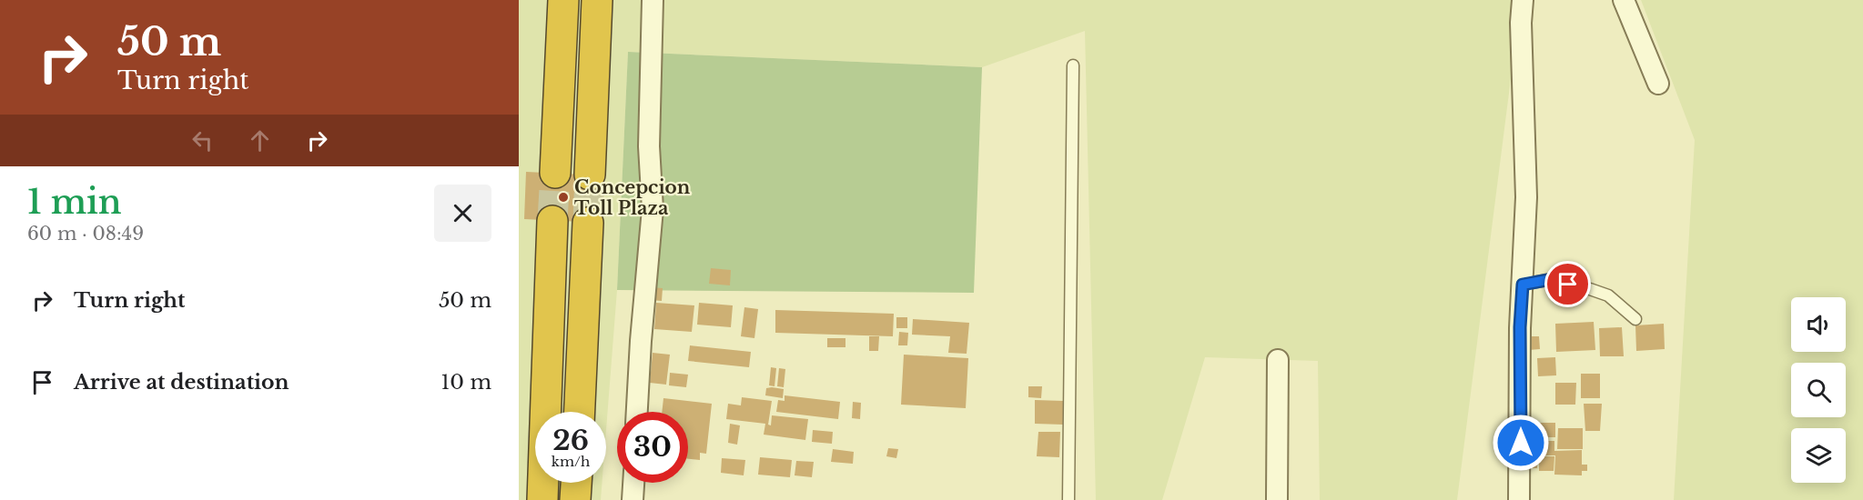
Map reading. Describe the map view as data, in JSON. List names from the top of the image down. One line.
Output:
{"places":["Concepcion Toll Plaza"],"page":{"turn":["50 m","Turn right"],"heading":["1 min","60 m · 08:49"],"list":[{"name":"Turn right","value":"50 m"},{"name":"Arrive at destination","value":"10 m"}],"speed":"26 km/h","limit":"30"}}
